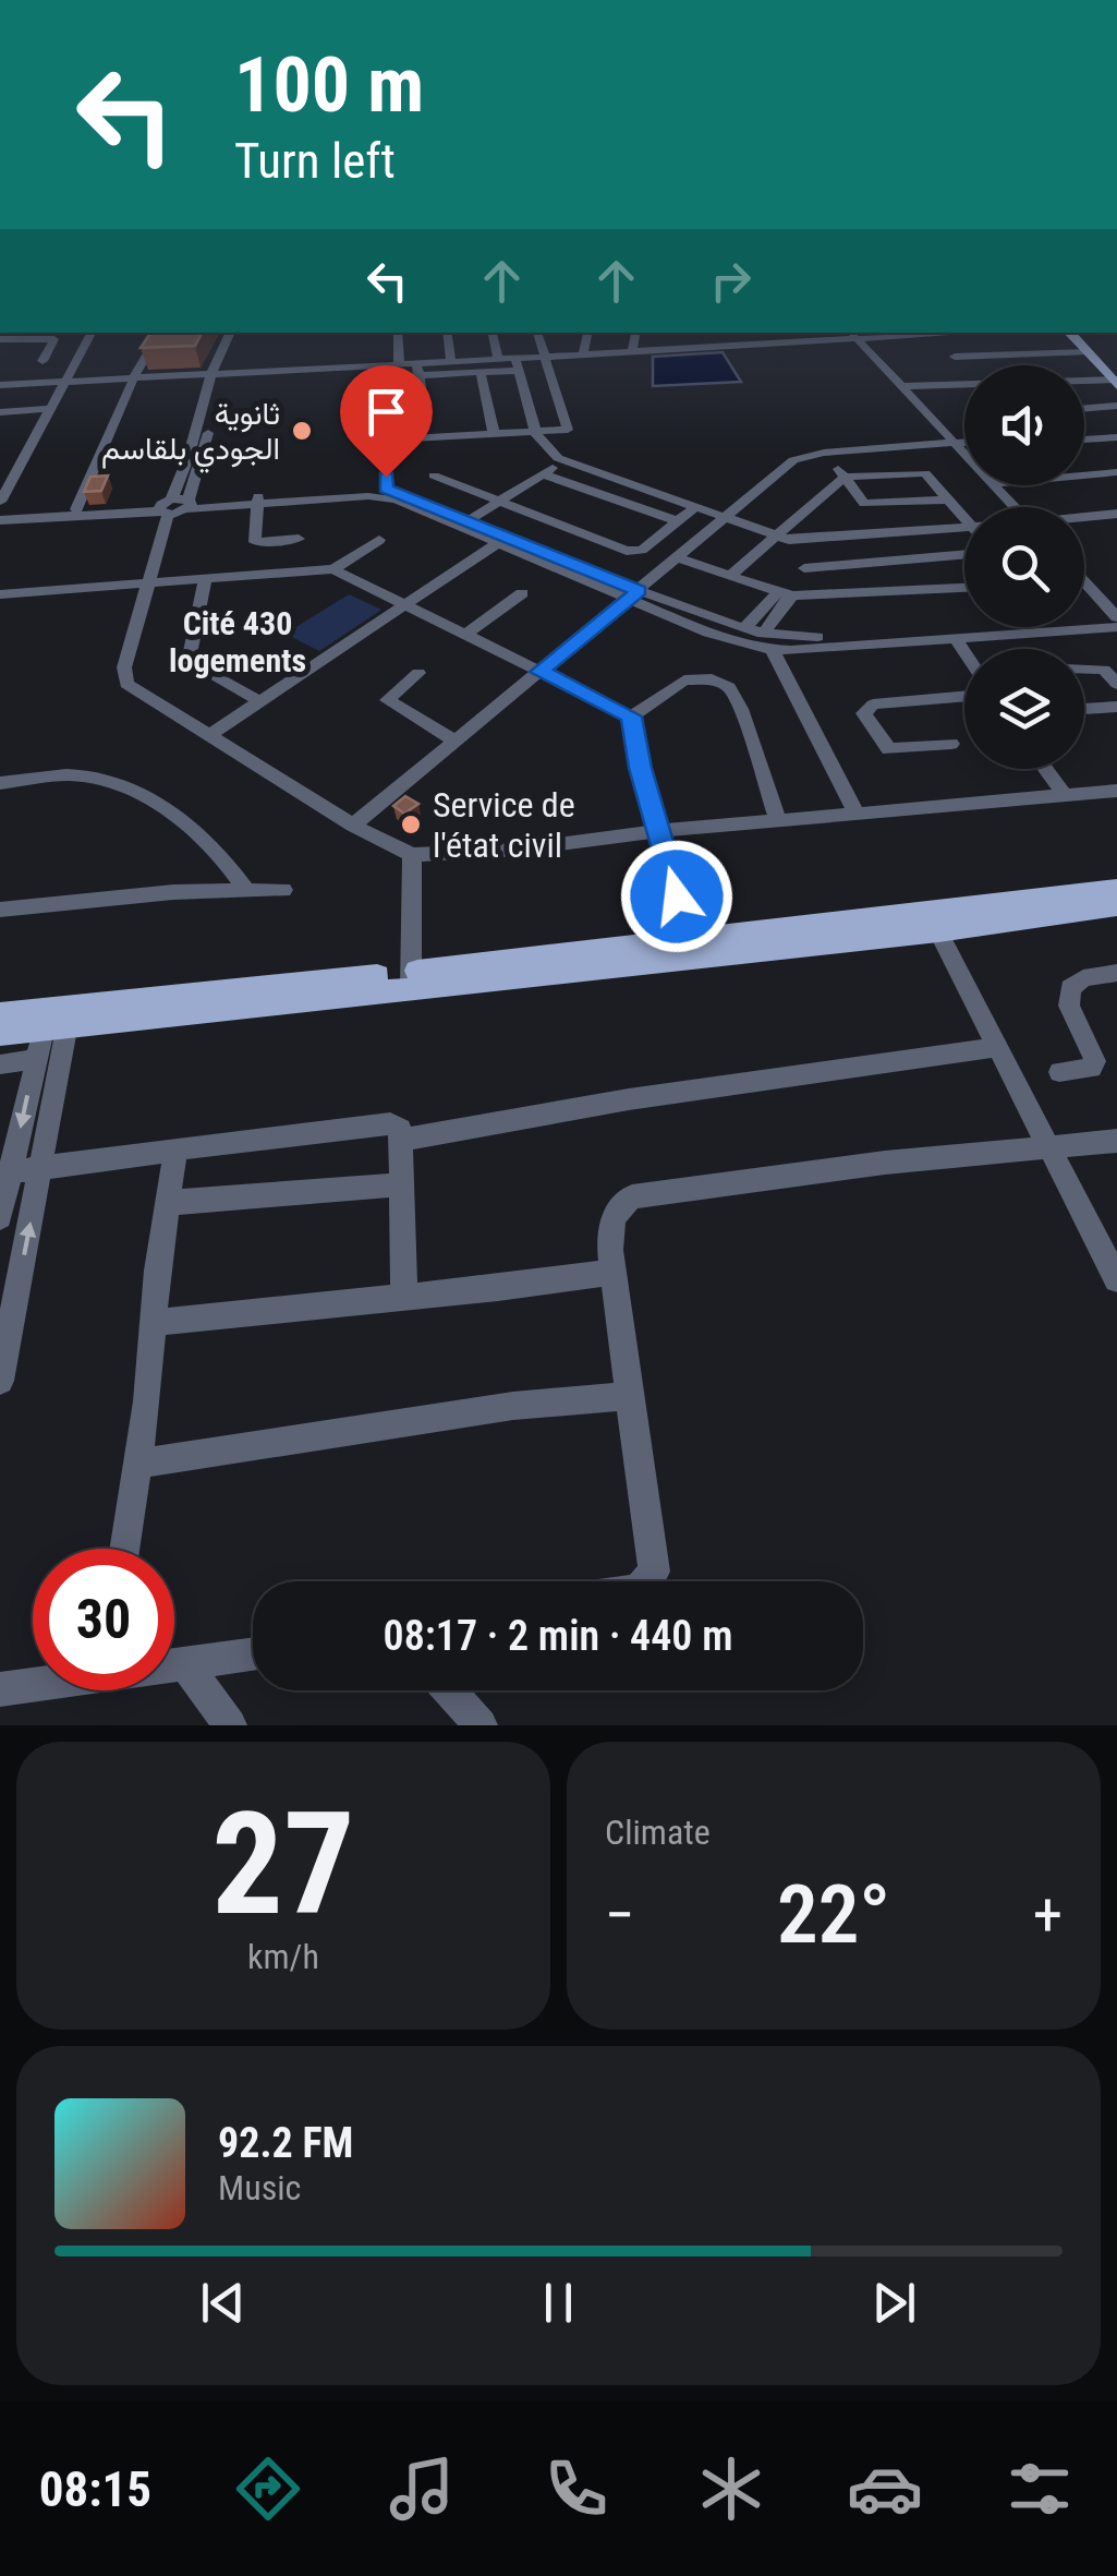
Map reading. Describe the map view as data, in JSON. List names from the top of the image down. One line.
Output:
{"districts":["Cité 430 logements"],"places":["ثانوية الجودي بلقاسم","Service de l'état civil"],"page":{"turn":["100 m","Turn left"],"limit":"30","trip":"08:17 · 2 min · 440 m","tile":[["27","km/h"],"Climate"],"heat":["−","22°","+"],"song":["92.2 FM","Music"],"tabs":"08:15"}}
